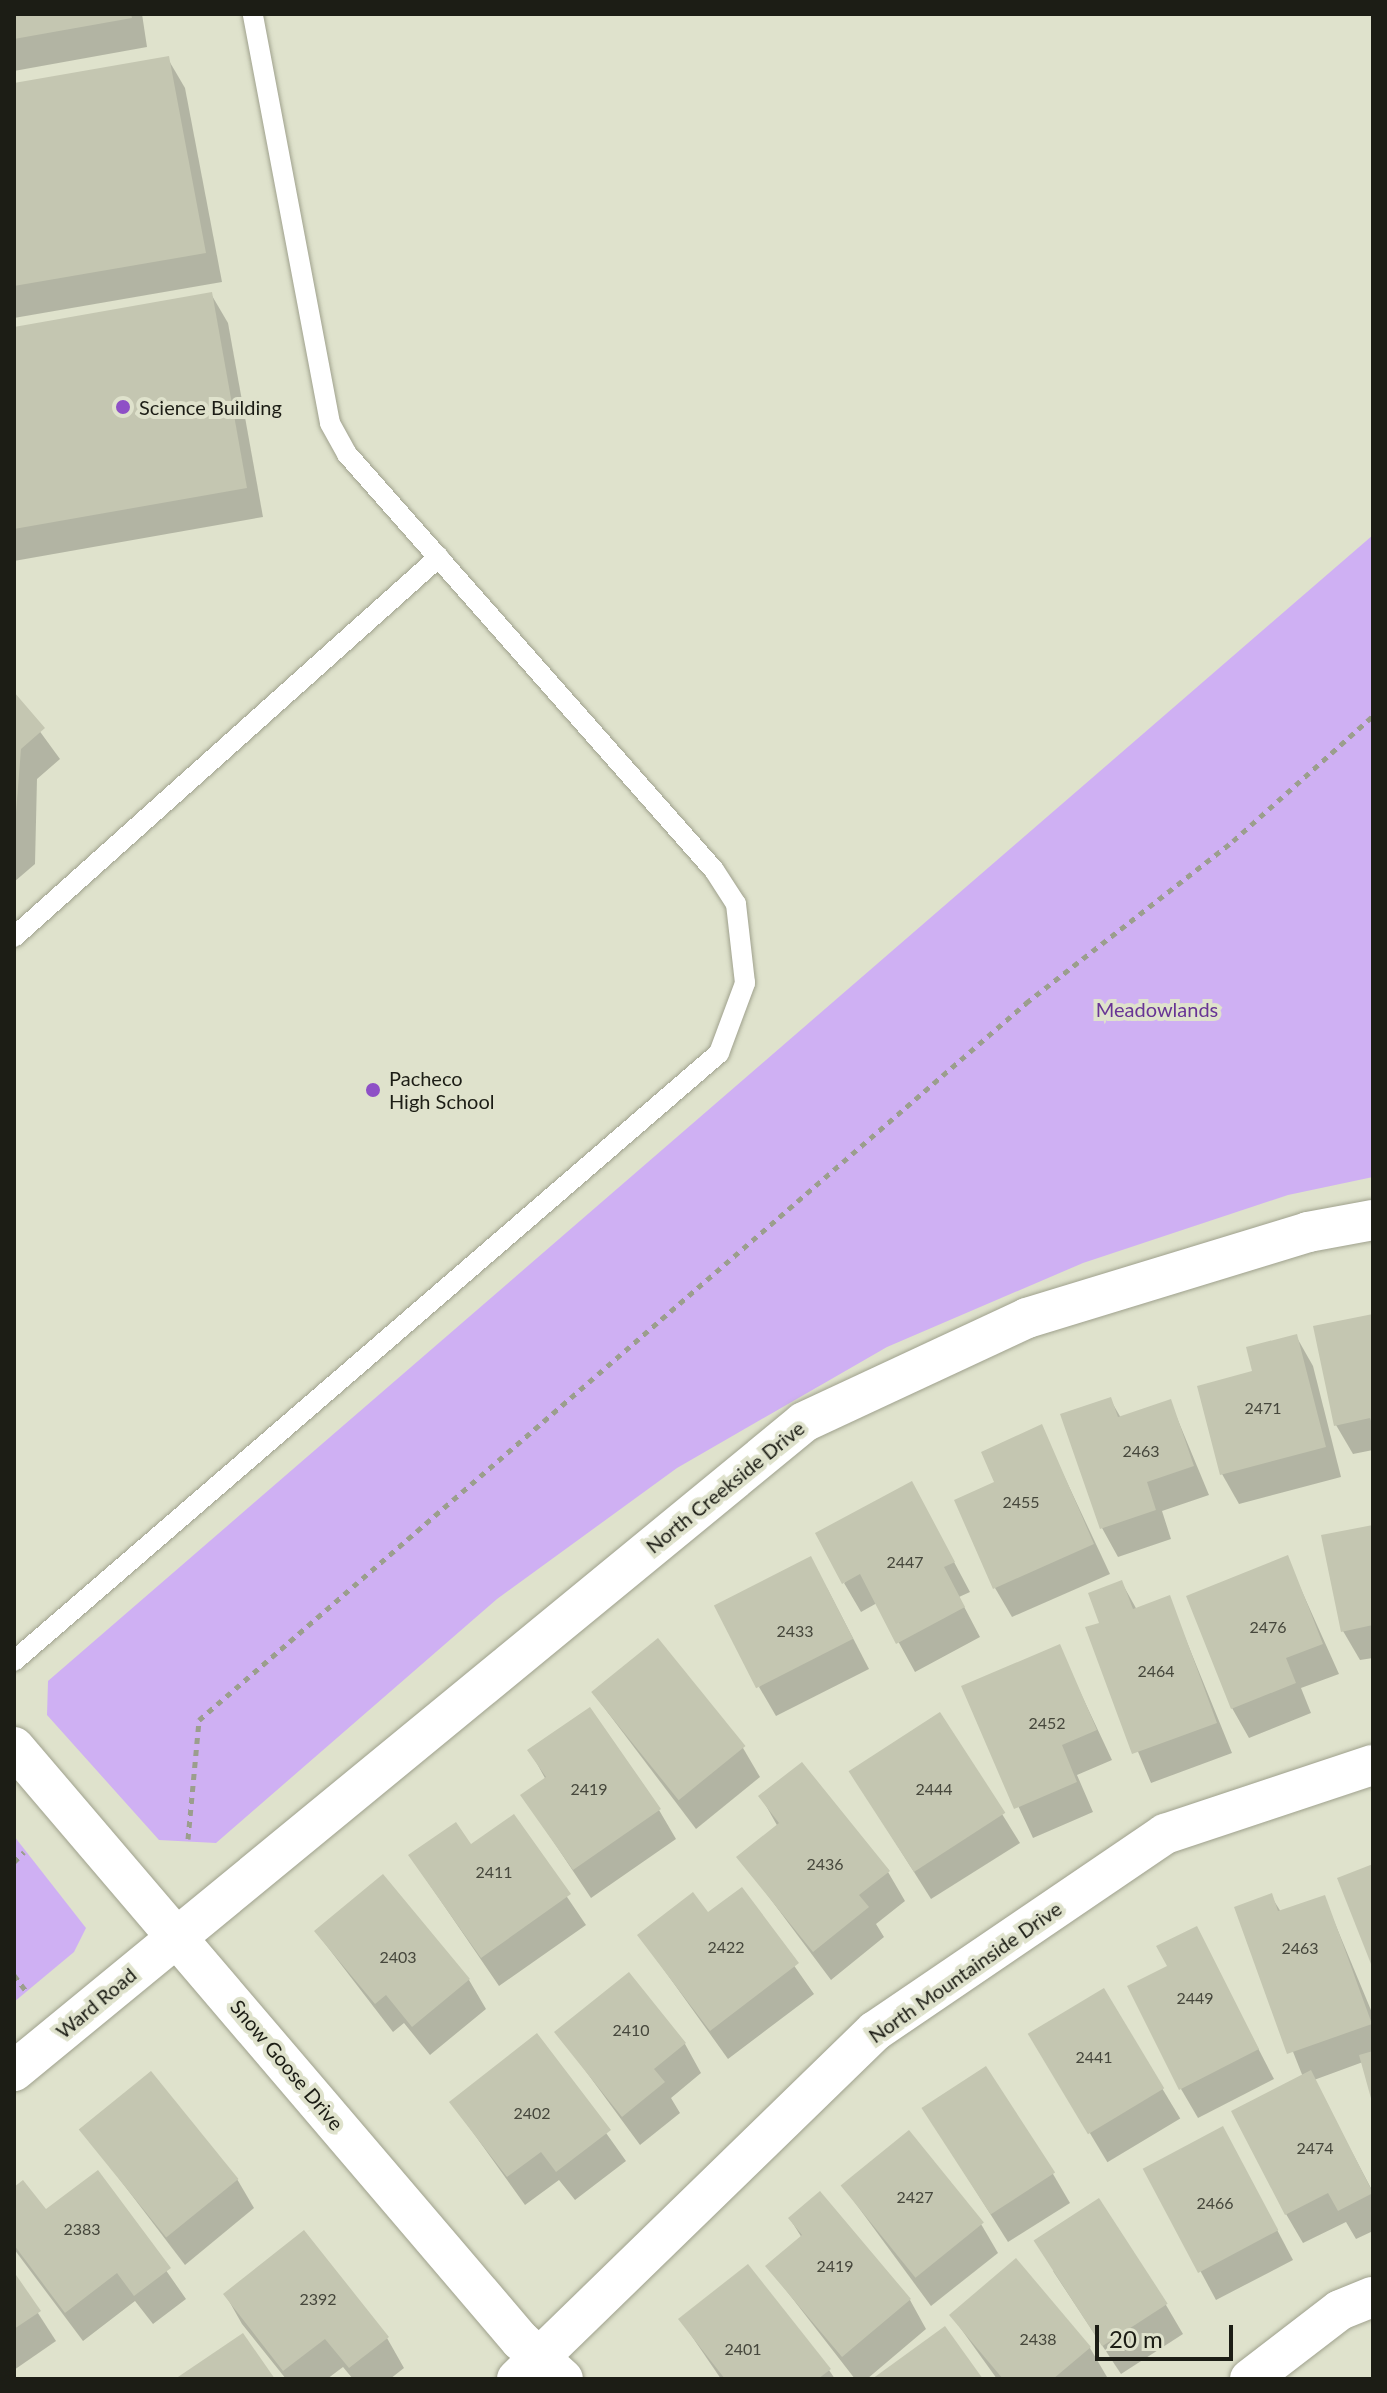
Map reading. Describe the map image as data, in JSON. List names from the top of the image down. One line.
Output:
{"streets":{"street":["North Creekside Drive","North Mountainside Drive","Ward Road","Snow Goose Drive"]},"crossings":[["North Creekside Drive","Ward Road"],["North Creekside Drive","Snow Goose Drive"],["North Mountainside Drive","Snow Goose Drive"],["Ward Road","Snow Goose Drive"]],"parks":["Meadowlands"],"places":["Science Building","Pacheco High School"],"house_numbers":["2471","2463","2455","2447","2476","2433","2464","2452","2419","2444","2436","2411","2422","2463","2403","2449","2410","2441","2402","2474","2427","2466","2383","2419","2392","2438","2401"],"scale_bar":"20 m"}
